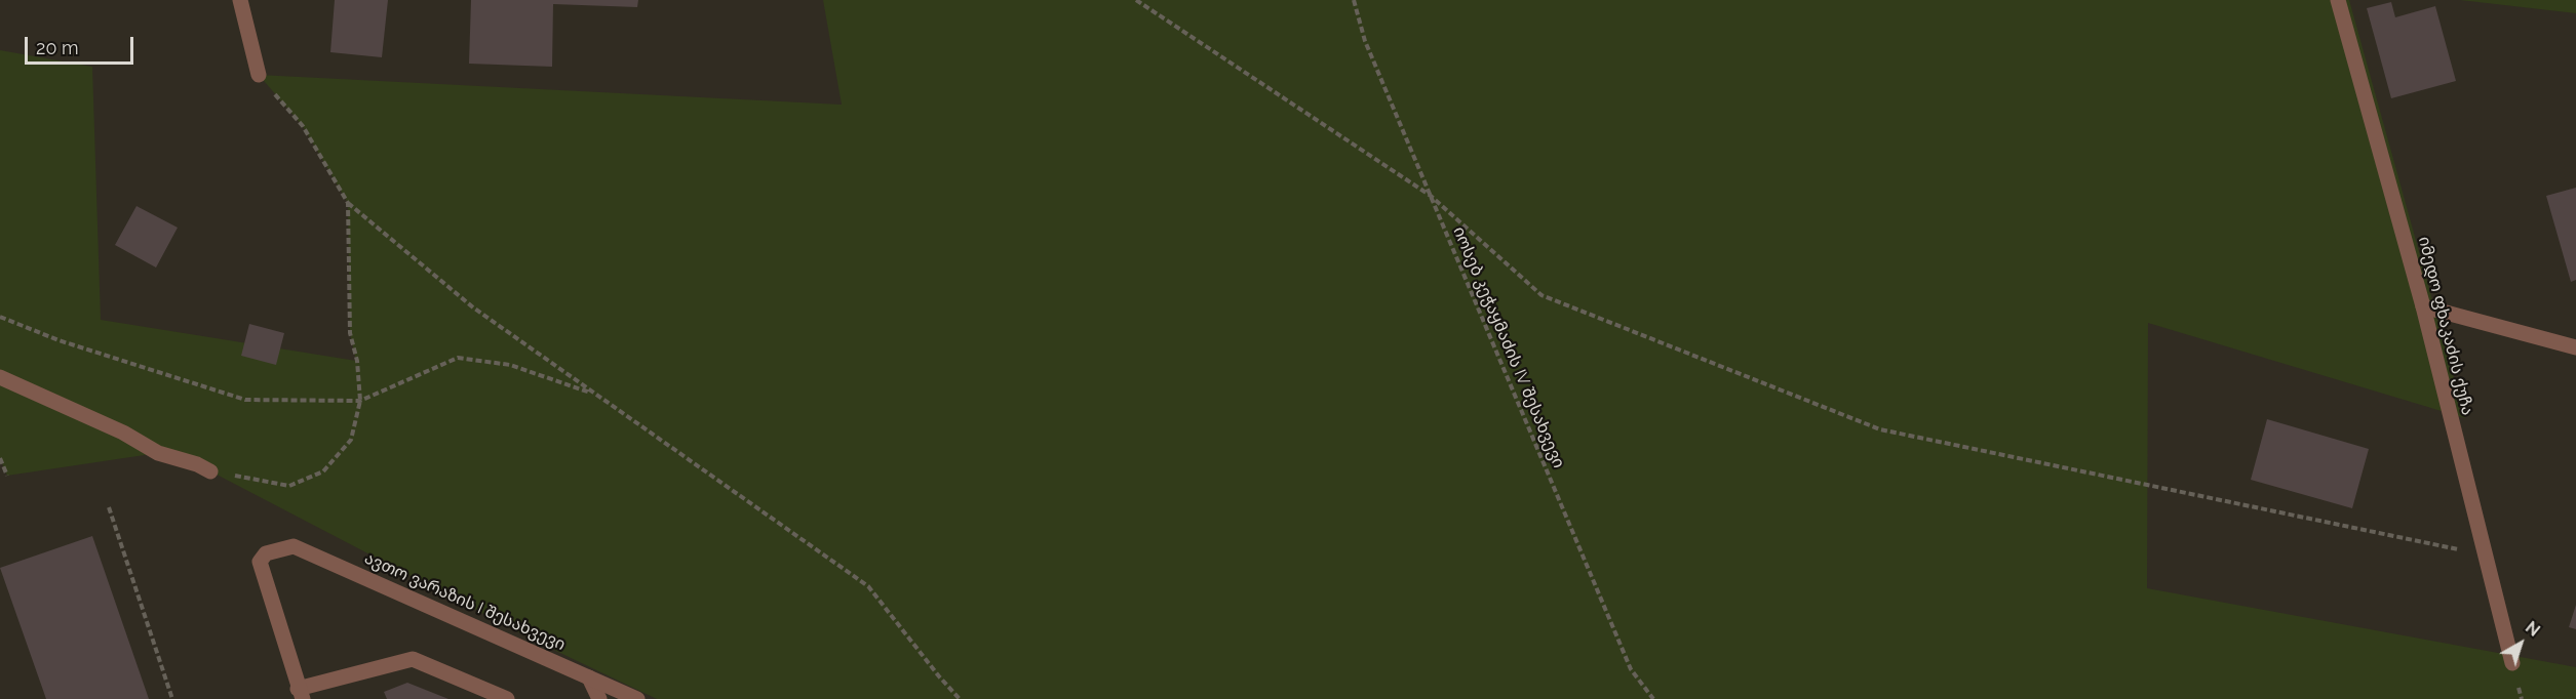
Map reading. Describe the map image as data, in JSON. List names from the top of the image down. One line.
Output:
{"streets":{"street":["იმედო ფხაკაძის ქუჩა","ავთო ვარაზის I შესახვევი"],"path":["იოსებ კეჭაყმაძის IV შესახვევი"]},"scale_bar":"20 m","north":"top right"}
